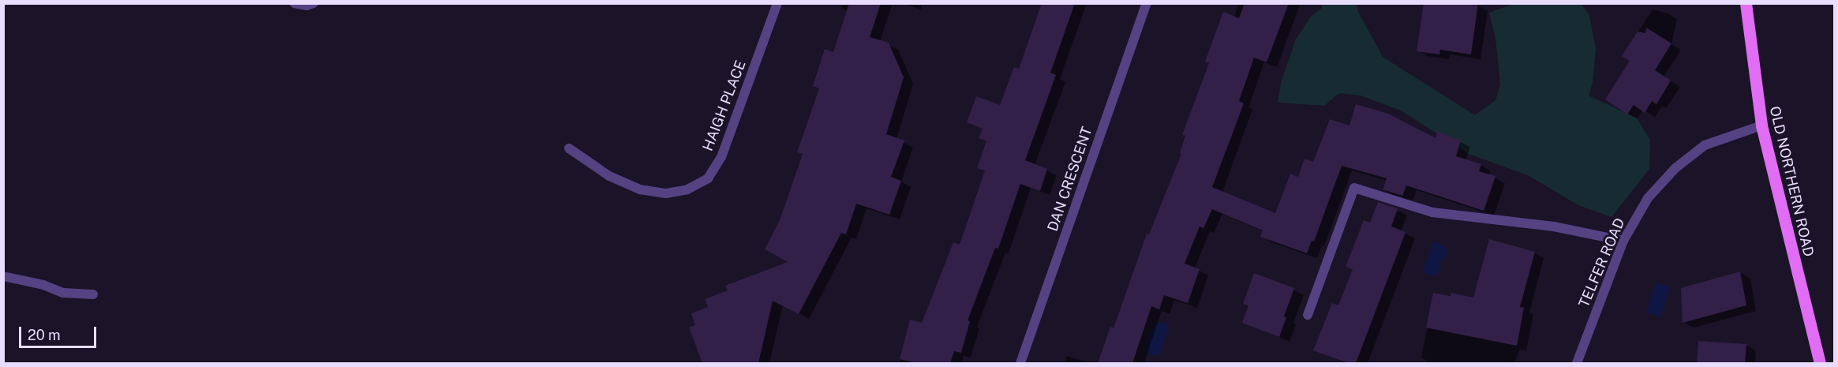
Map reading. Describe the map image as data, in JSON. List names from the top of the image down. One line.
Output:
{"streets":{"main road":["OLD NORTHERN ROAD"],"street":["HAIGH PLACE","DAN CRESCENT","TELFER ROAD"]},"crossings":[["OLD NORTHERN ROAD","TELFER ROAD"]],"scale_bar":"20 m"}
